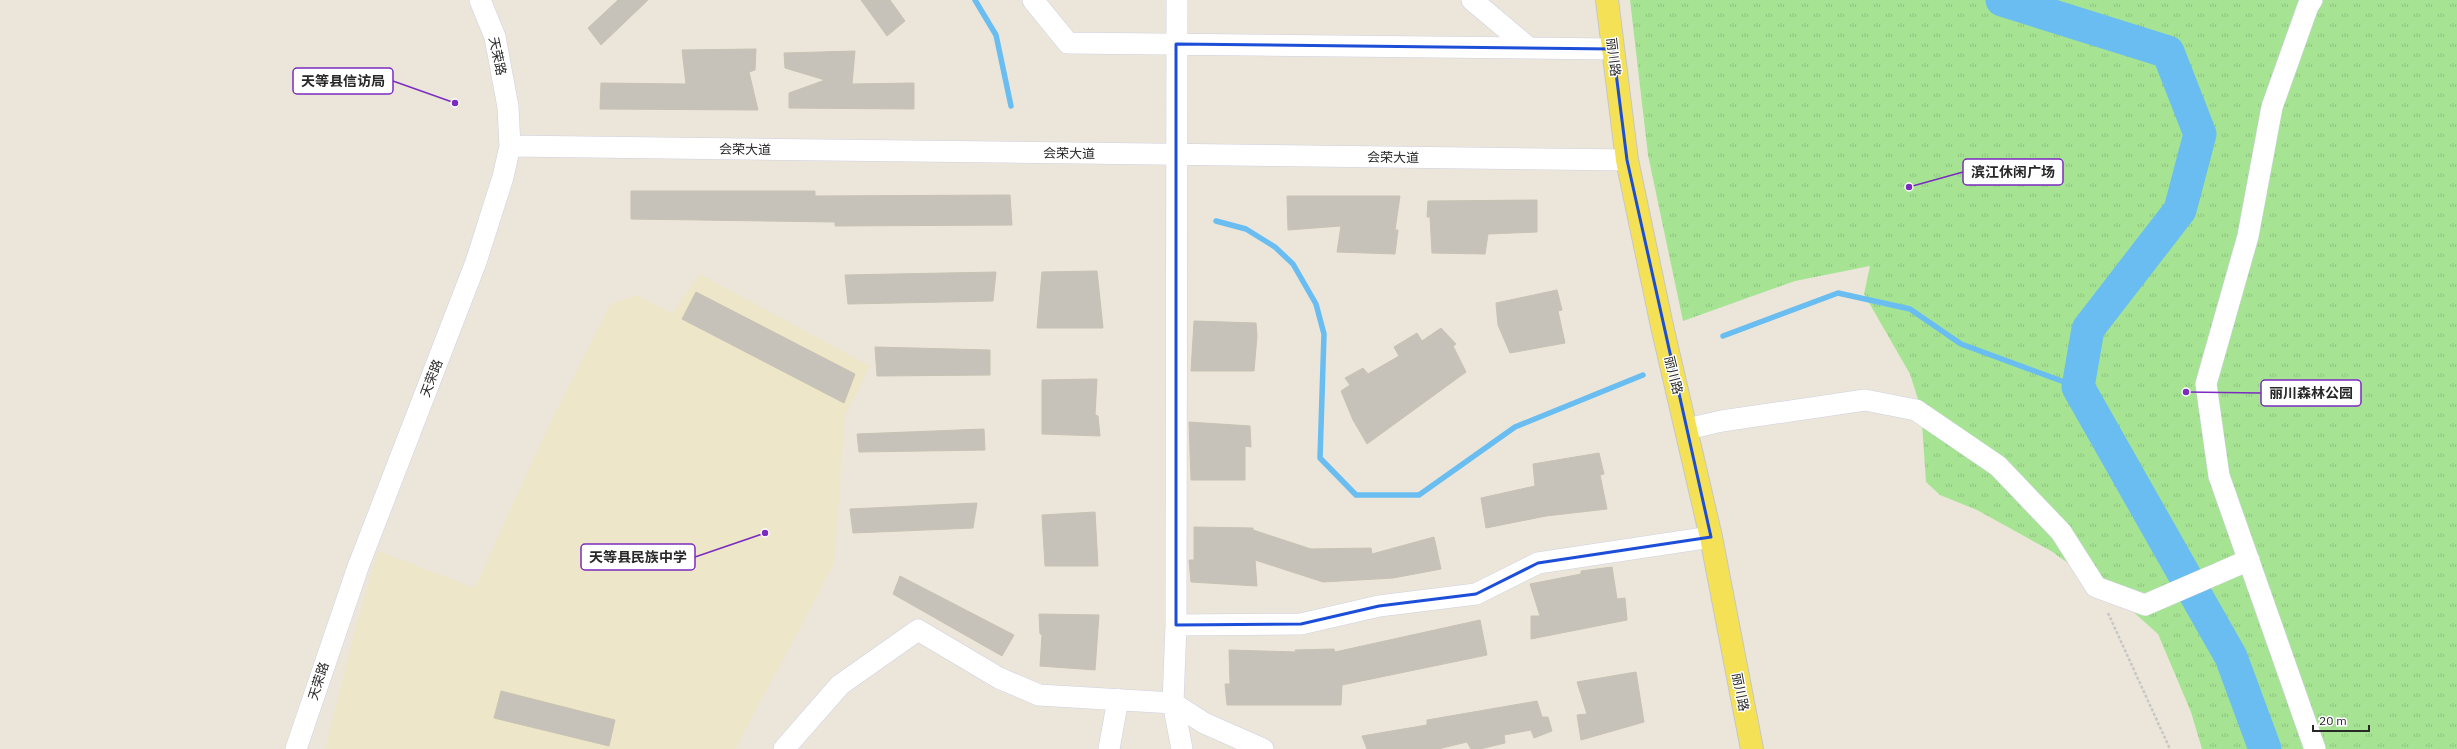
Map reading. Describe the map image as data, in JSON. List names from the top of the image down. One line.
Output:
{"streets":{"main road":["丽川路"],"street":["天荣路","会荣大道"]},"crossings":[["天荣路","会荣大道"],["丽川路","会荣大道"]],"places":["天等县信访局","滨江休闲广场","丽川森林公园","天等县民族中学"],"scale_bar":"20 m"}
